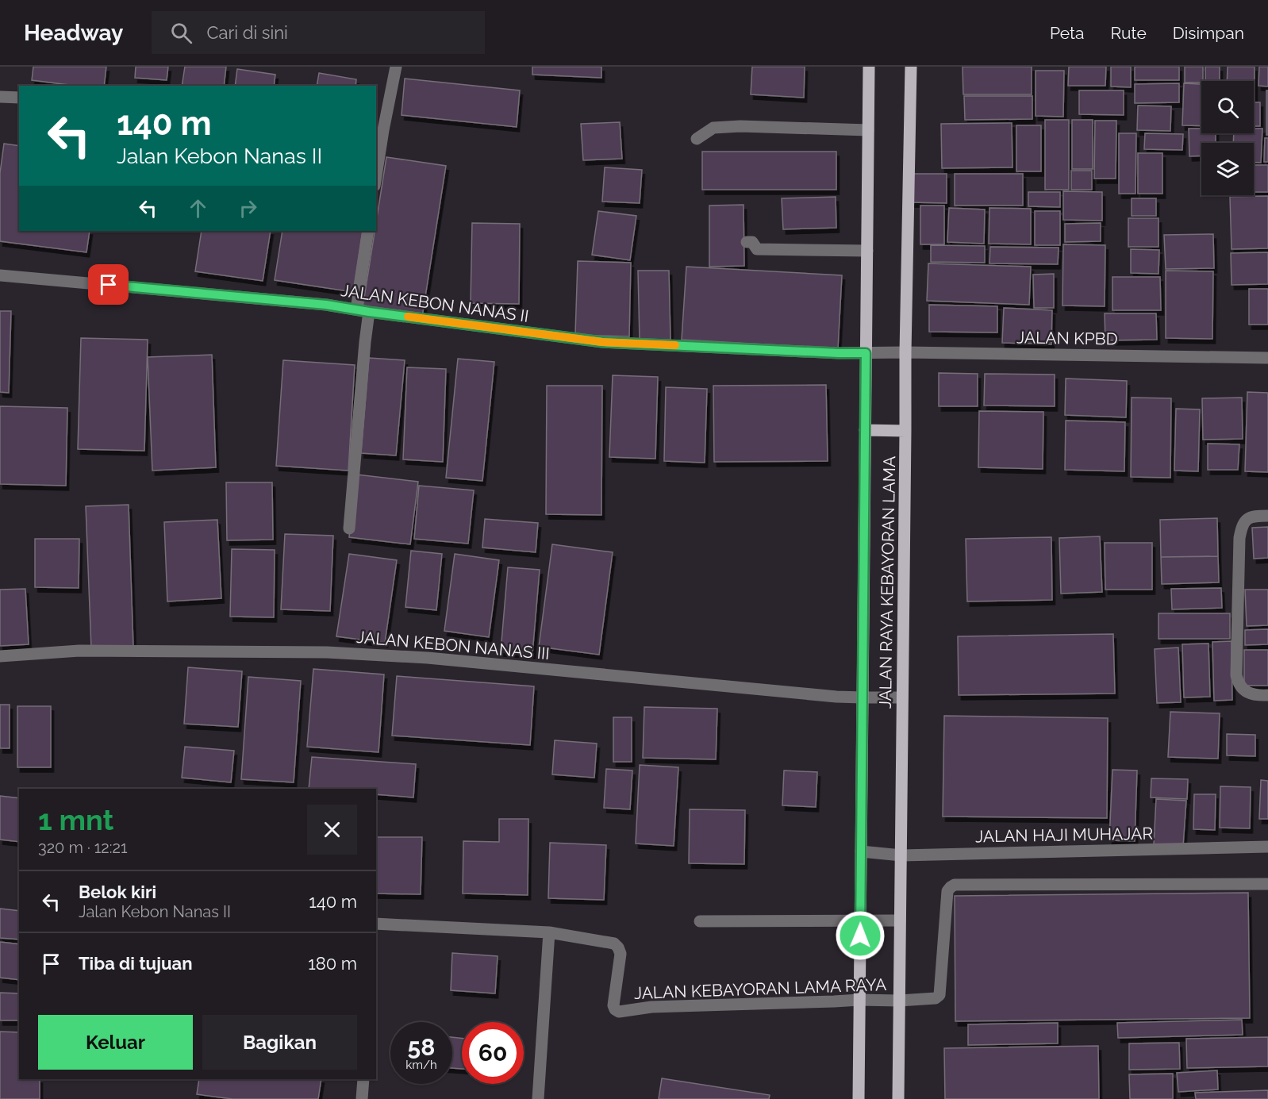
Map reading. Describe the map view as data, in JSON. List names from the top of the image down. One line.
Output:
{"streets":{"main road":["JALAN RAYA KEBAYORAN LAMA"],"street":["JALAN KEBON NANAS II","JALAN KPBD","JALAN KEBON NANAS III","JALAN HAJI MUHAJAR","JALAN KEBAYORAN LAMA RAYA"]},"crossings":[["JALAN KEBON NANAS II","JALAN KPBD"],["JALAN KEBON NANAS II","JALAN RAYA KEBAYORAN LAMA"],["JALAN KPBD","JALAN RAYA KEBAYORAN LAMA"],["JALAN RAYA KEBAYORAN LAMA","JALAN KEBON NANAS III"],["JALAN RAYA KEBAYORAN LAMA","JALAN HAJI MUHAJAR"],["JALAN RAYA KEBAYORAN LAMA","JALAN KEBAYORAN LAMA RAYA"]],"page":{"header":"Headway","search":"Cari di sini","nav":["Peta","Rute","Disimpan"],"turn":["140 m","Jalan Kebon Nanas II"],"heading":["1 mnt","320 m · 12:21"],"list":[{"name":"Belok kiri","note":"Jalan Kebon Nanas II","value":"140 m"},{"name":"Tiba di tujuan","value":"180 m"}],"buttons":["Keluar","Bagikan"],"speed":"58 km/h","limit":"60"}}
